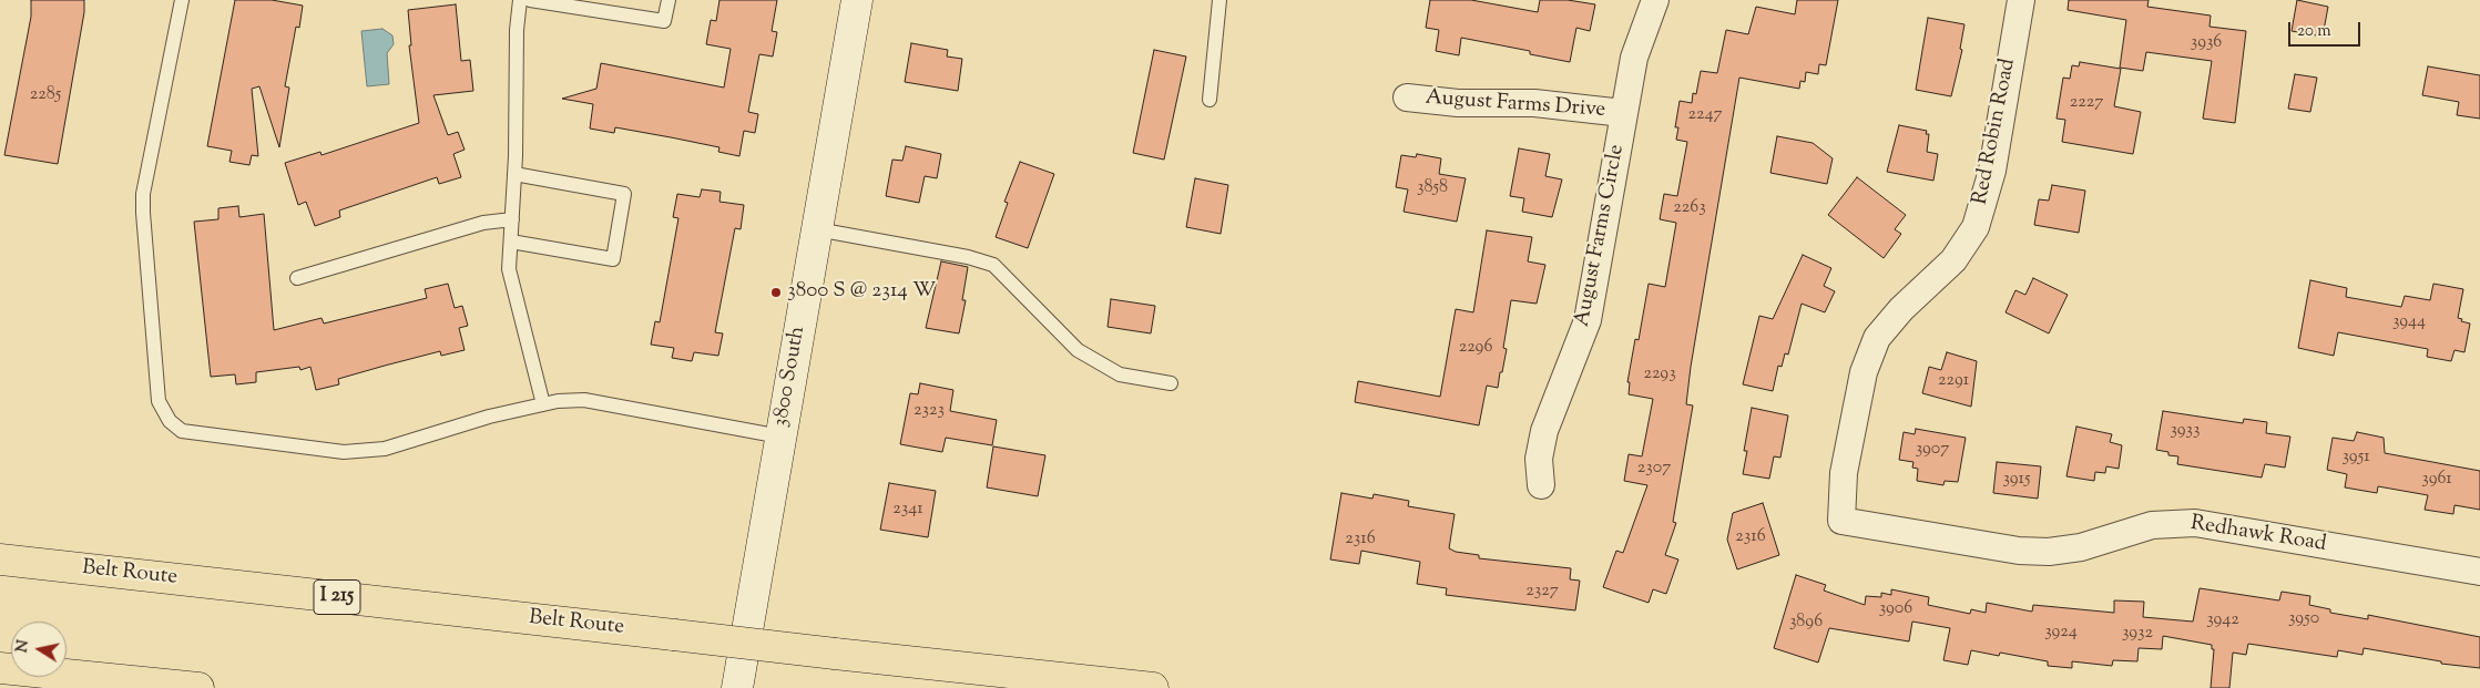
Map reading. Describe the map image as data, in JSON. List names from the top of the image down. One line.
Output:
{"streets":{"highway":["Belt Route","I 215"],"street":["August Farms Drive","Red Robin Road","August Farms Circle","3800 South","Redhawk Road"]},"crossings":[["August Farms Drive","August Farms Circle"],["Red Robin Road","Redhawk Road"]],"places":["3800 S @ 2314 W"],"house_numbers":["3936","2285","2227","2247","3858","2263","3944","2296","2293","2291","2323","3933","3907","3951","2307","3915","3961","2341","2316","2316","2327","3906","3950","3942","3896","3924","3932"],"scale_bar":"20 m","north":"left"}
